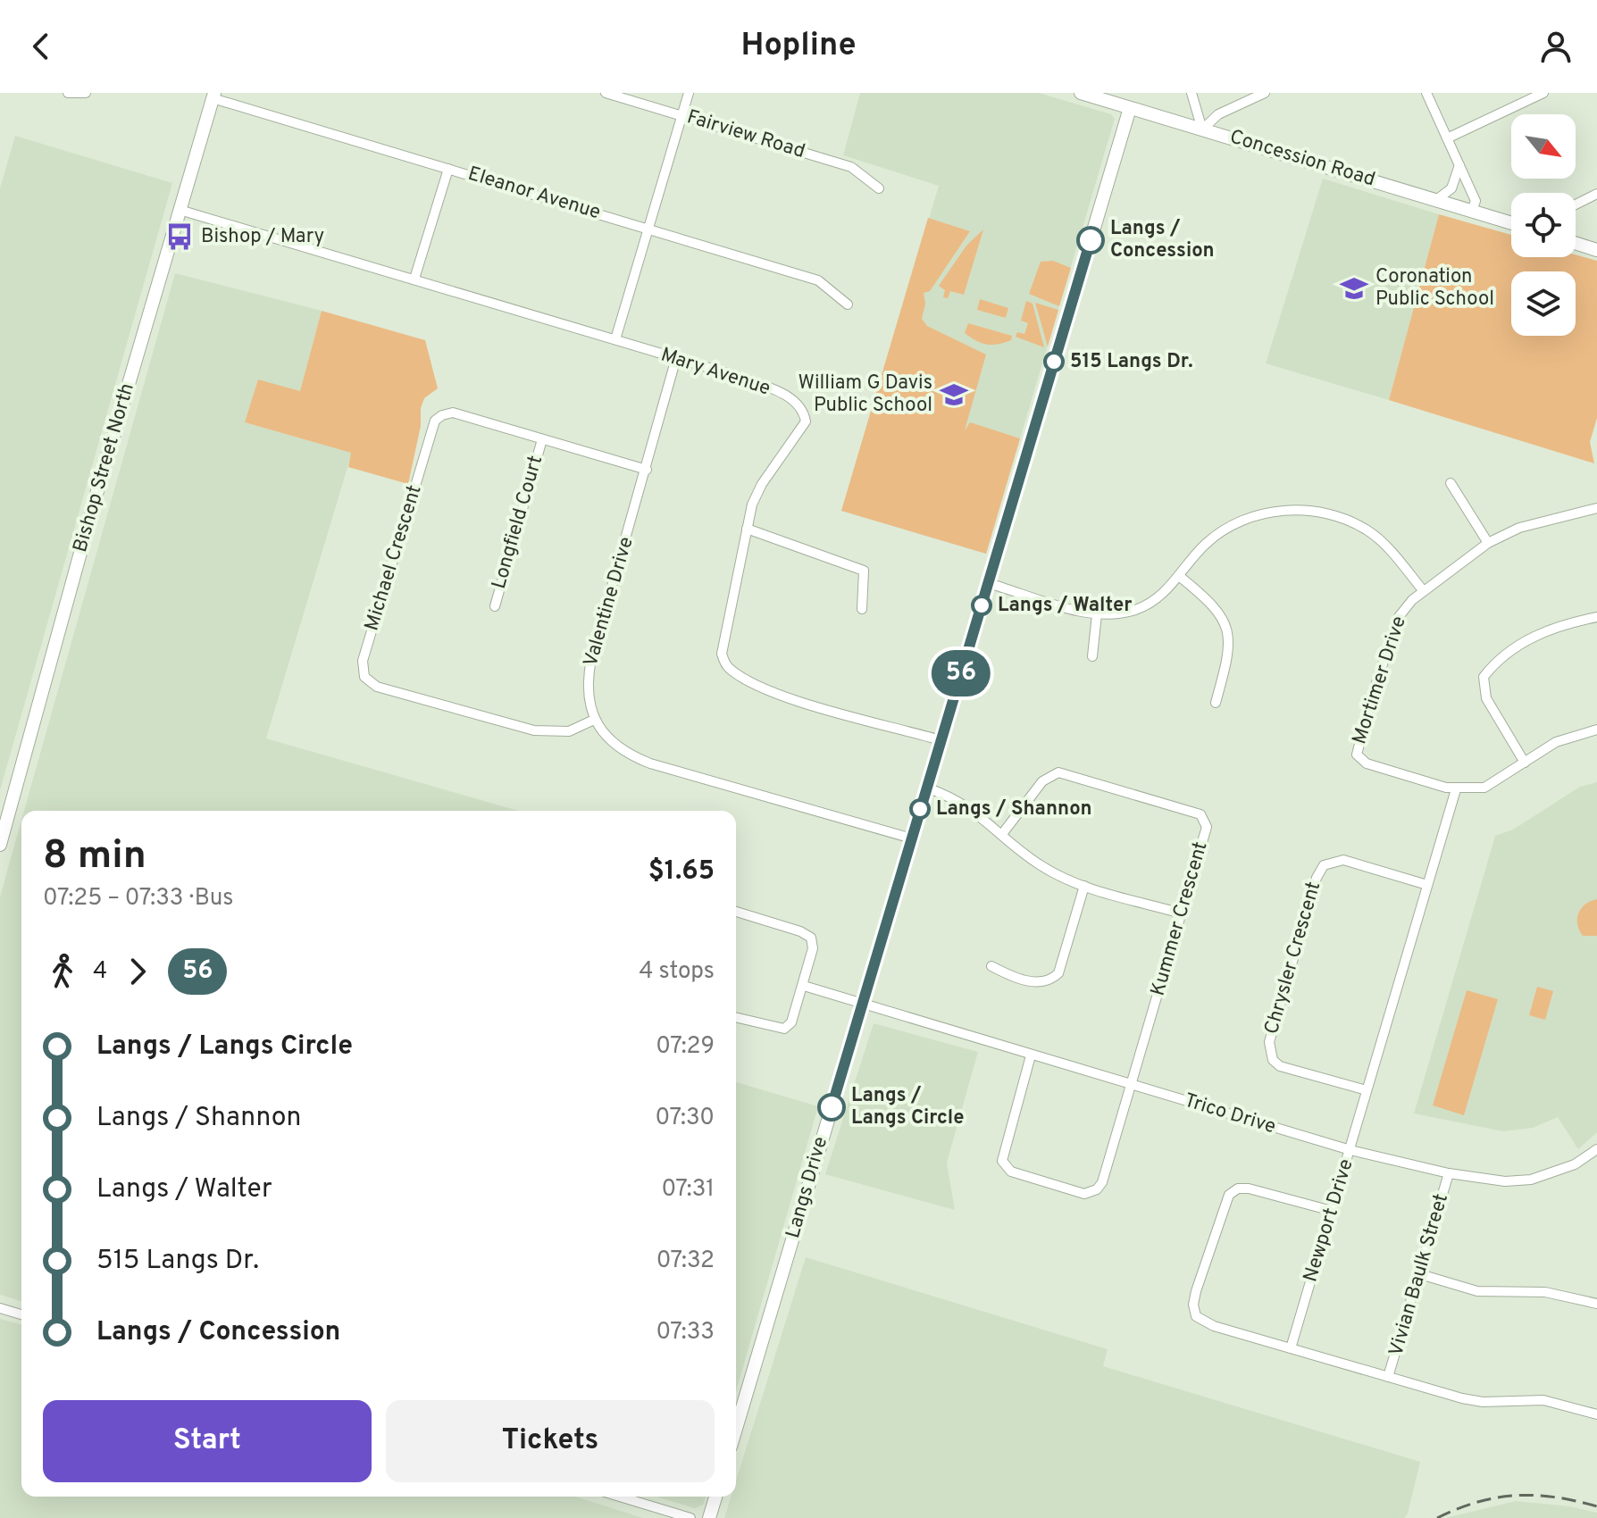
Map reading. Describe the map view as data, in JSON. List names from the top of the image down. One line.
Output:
{"streets":{"street":["Fairview Road","Concession Road","Eleanor Avenue","Mary Avenue","Bishop Street North","Longfield Court","Michael Crescent","Valentine Drive","Mortimer Drive","Kummer Crescent","Chrysler Crescent","Trico Drive","Langs Drive","Newport Drive","Vivian Baulk Street"]},"crossings":[["Concession Road","Langs Drive"],["Eleanor Avenue","Bishop Street North"],["Mary Avenue","Bishop Street North"],["Mary Avenue","Valentine Drive"],["Mary Avenue","Langs Drive"],["Longfield Court","Michael Crescent"],["Michael Crescent","Valentine Drive"],["Mortimer Drive","Newport Drive"],["Kummer Crescent","Trico Drive"],["Chrysler Crescent","Newport Drive"],["Trico Drive","Langs Drive"],["Trico Drive","Newport Drive"],["Trico Drive","Vivian Baulk Street"]],"places":{"bus stop":["Bishop / Mary"],"other":["Langs / Concession","515 Langs Dr.","Langs / Walter","Langs / Shannon","Langs / Langs Circle"],"school or university":["Coronation Public School","William G Davis Public School"]},"lines":["bus line 56"],"north":"bottom right","page":{"header":"Hopline","on_map":"56","heading":["8 min","07:25 – 07:33 · Bus","$1.65"],"legs":["4","56","4 stops"],"list":[{"name":"Langs / Langs Circle","value":"07:29"},{"name":"Langs / Shannon","value":"07:30"},{"name":"Langs / Walter","value":"07:31"},{"name":"515 Langs Dr.","value":"07:32"},{"name":"Langs / Concession","value":"07:33"}],"buttons":["Start","Tickets"]}}
